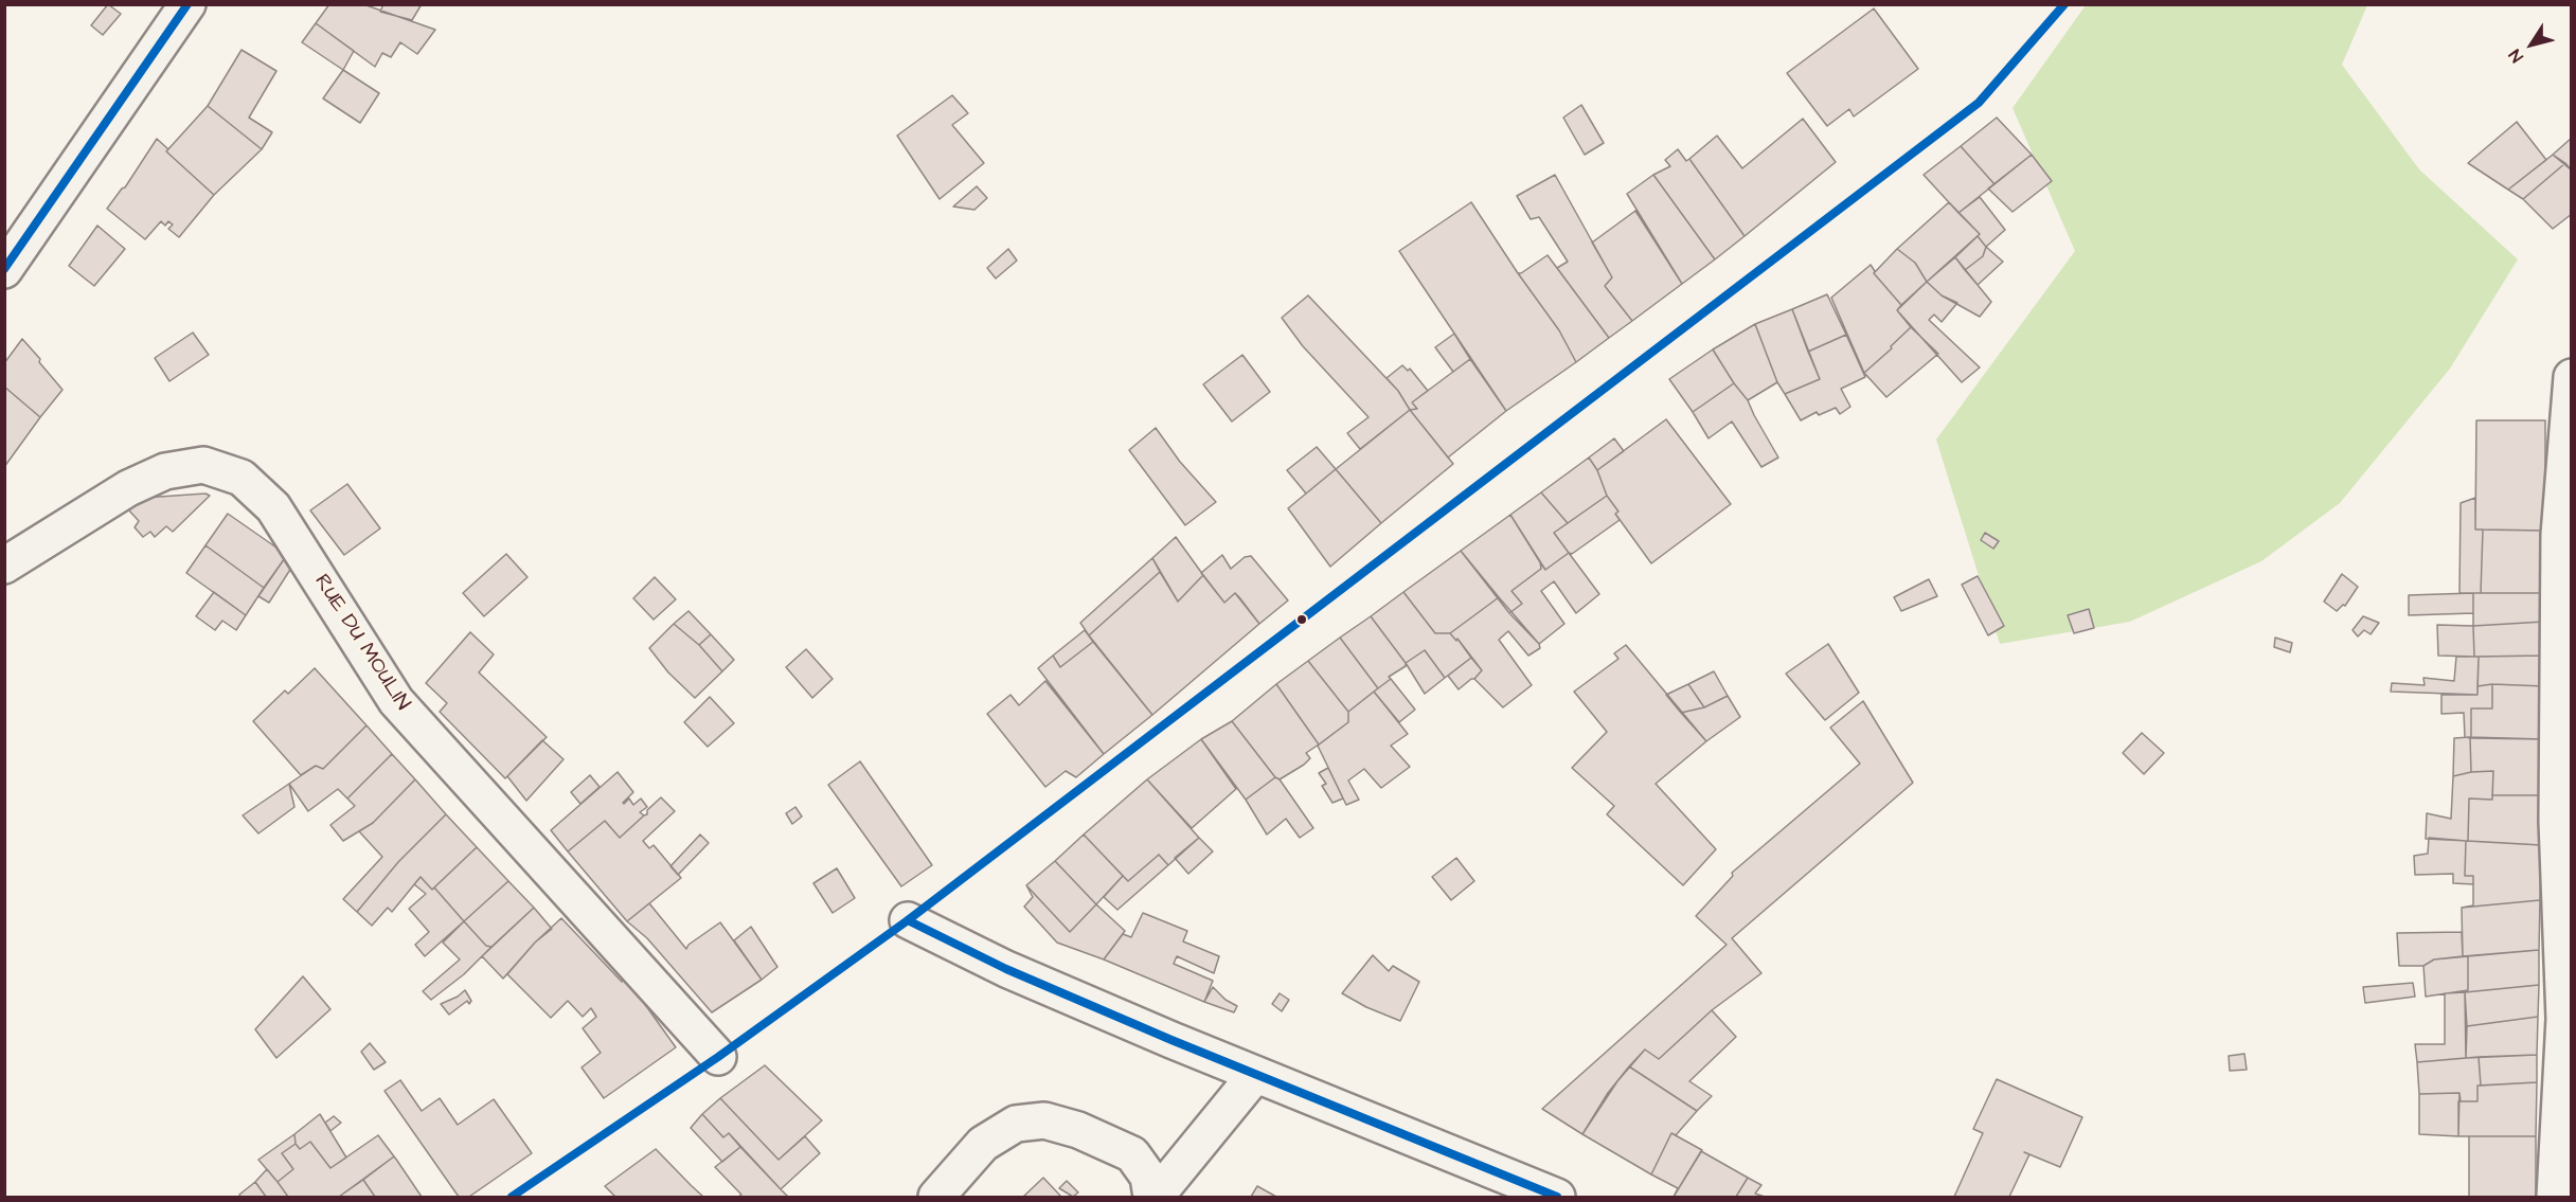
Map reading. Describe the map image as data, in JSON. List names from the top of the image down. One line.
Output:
{"streets":{"street":["RUE DU MOULIN"]},"north":"bottom left"}
